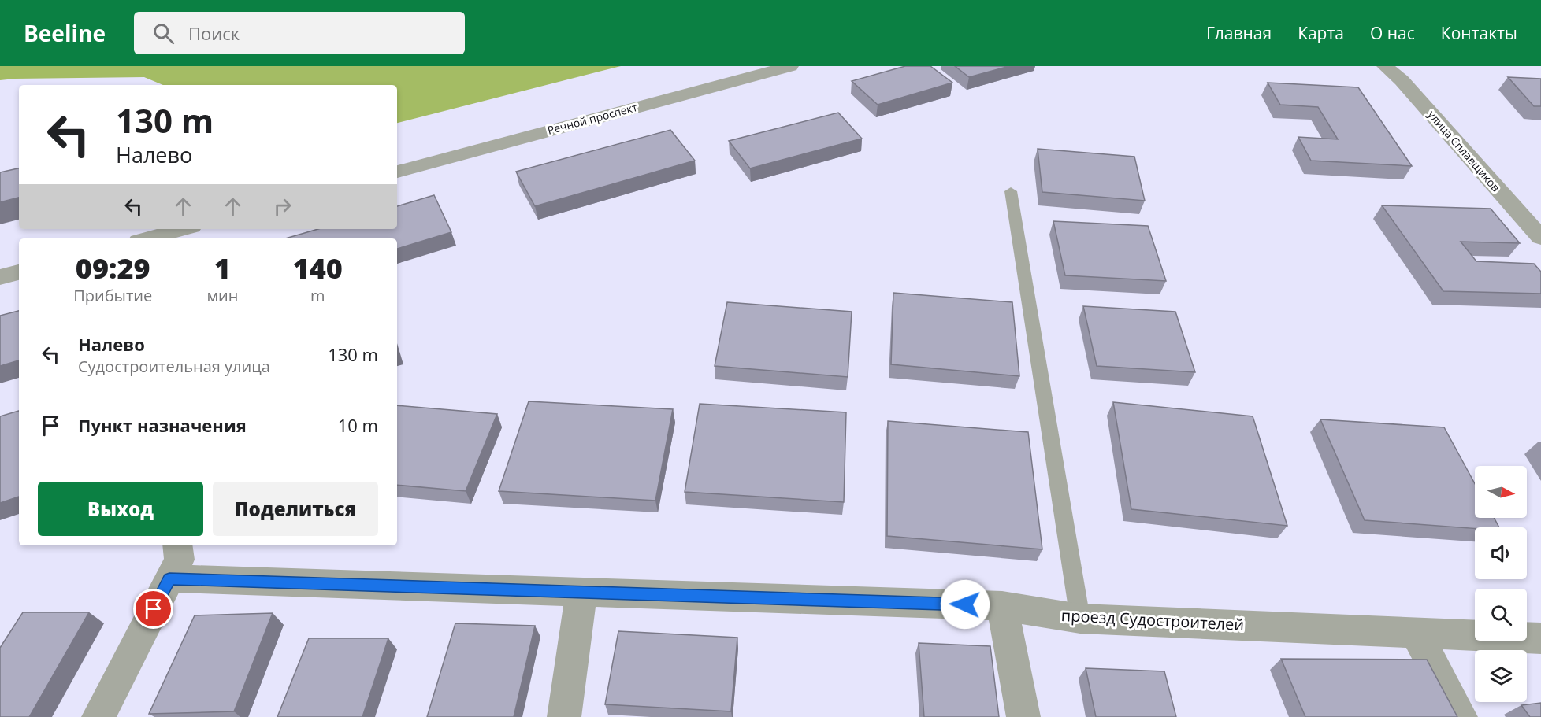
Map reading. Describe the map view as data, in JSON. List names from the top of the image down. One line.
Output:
{"streets":{"street":["Речной проспект","улица Сплавщиков","проезд Судостроителей"]},"north":"right","page":{"header":"Beeline","search":"Поиск","nav":["Главная","Карта","О нас","Контакты"],"turn":["130 m","Налево"],"eta":["09:29","Прибытие","1","мин","140","m"],"list":[{"name":"Налево","note":"Судостроительная улица","value":"130 m"},{"name":"Пункт назначения","value":"10 m"}],"buttons":["Выход","Поделиться"]}}
